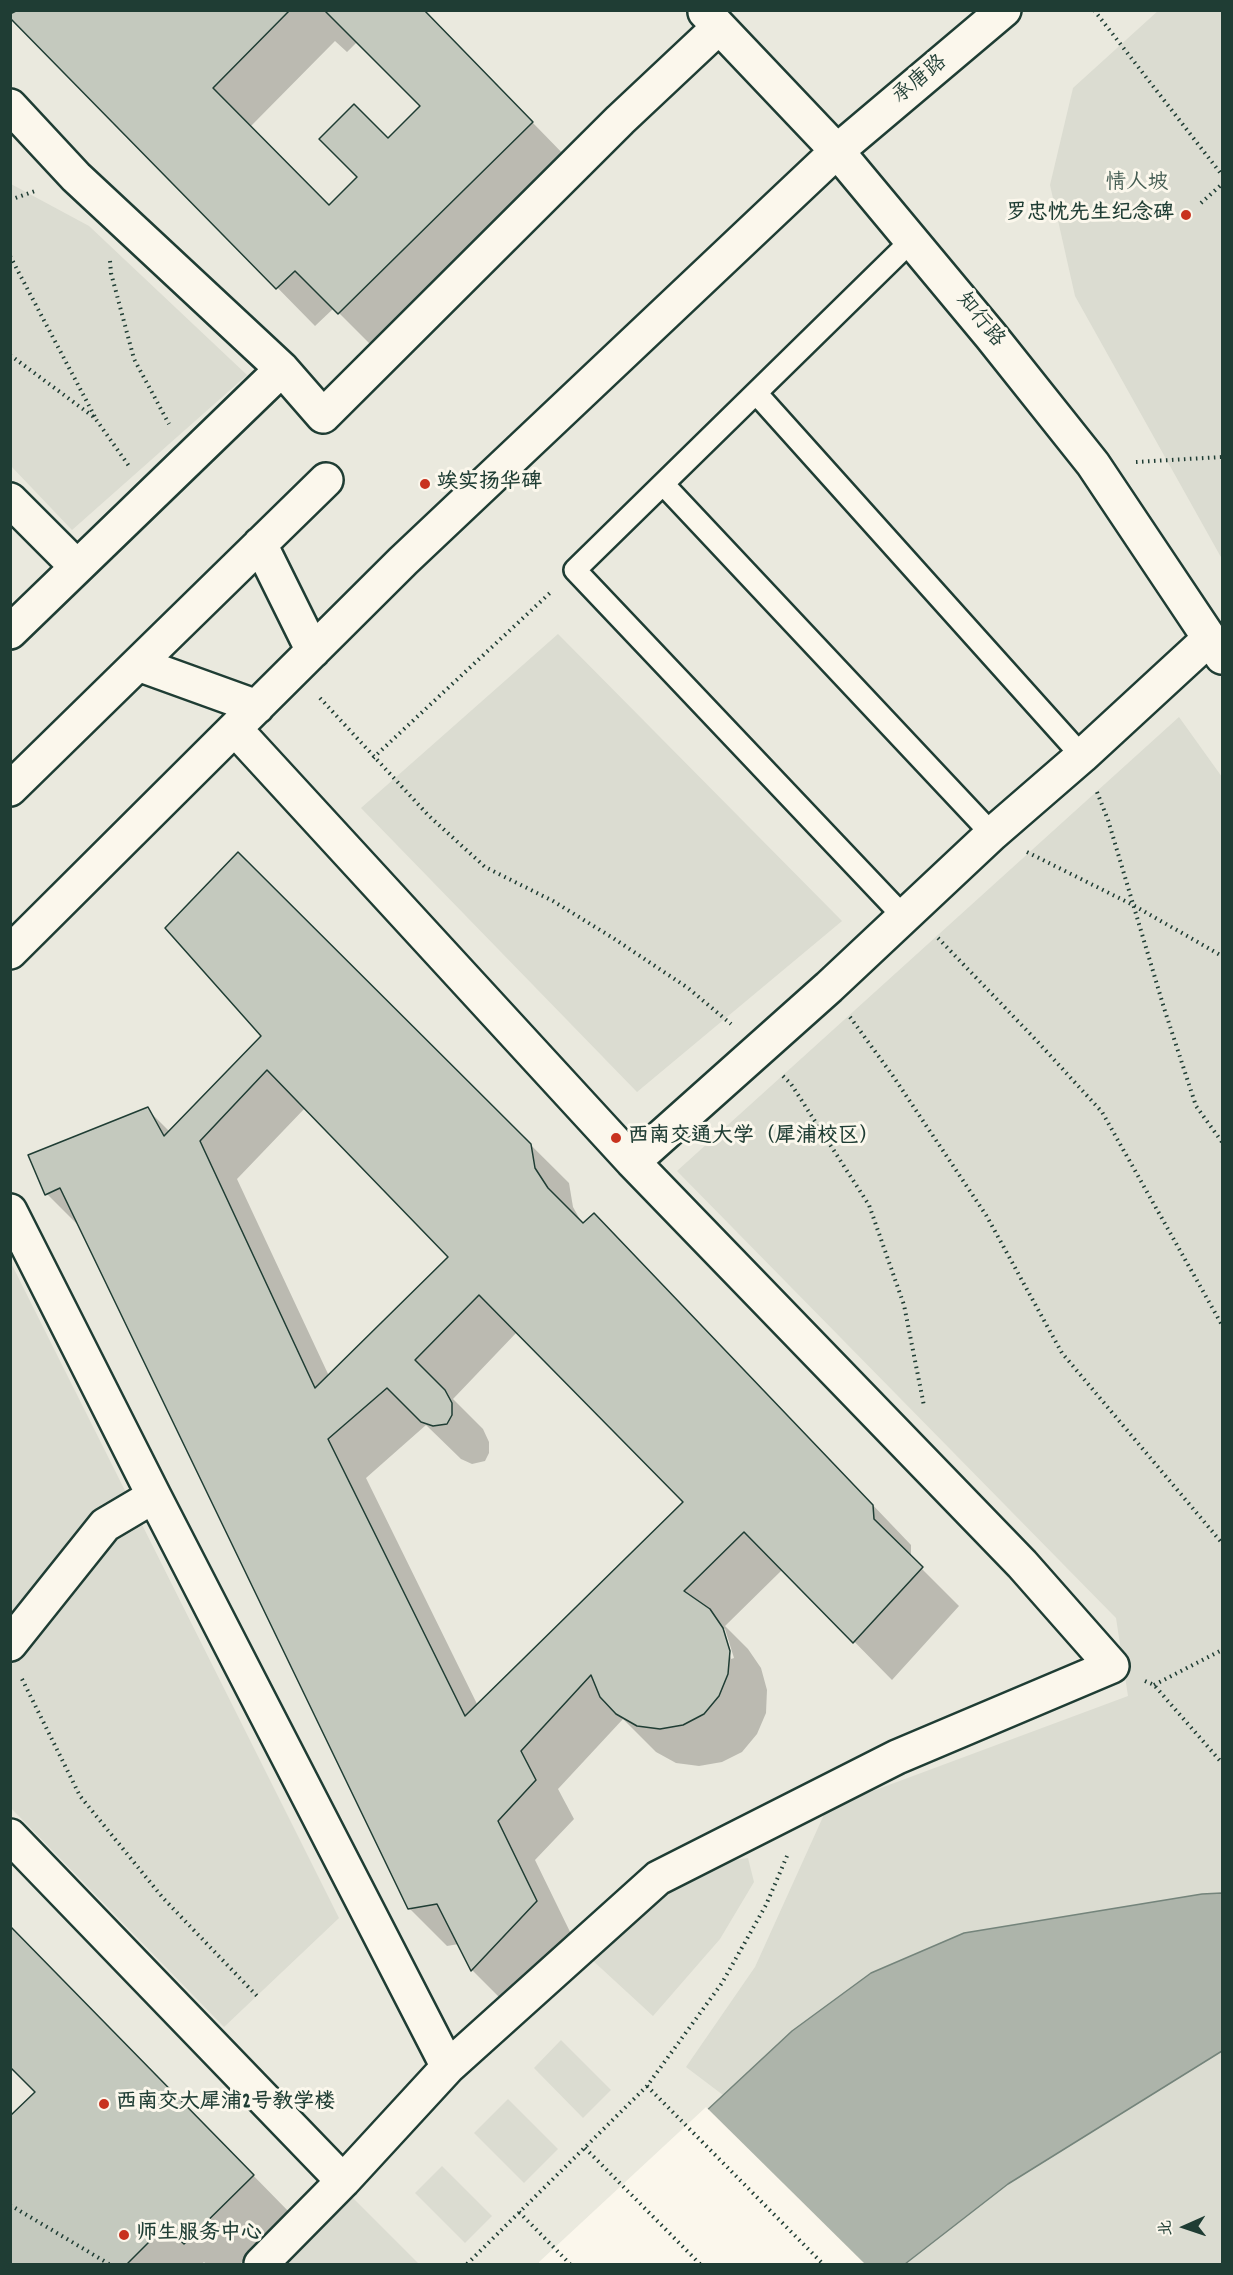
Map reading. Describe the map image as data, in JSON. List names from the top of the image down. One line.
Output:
{"streets":{"street":["承唐路","知行路"]},"crossings":[["承唐路","知行路"]],"parks":["情人坡"],"places":["罗忠忱先生纪念碑","竢实扬华碑","西南交通大学（犀浦校区）","西南交大犀浦2号教学楼","师生服务中心"],"north":"left"}
